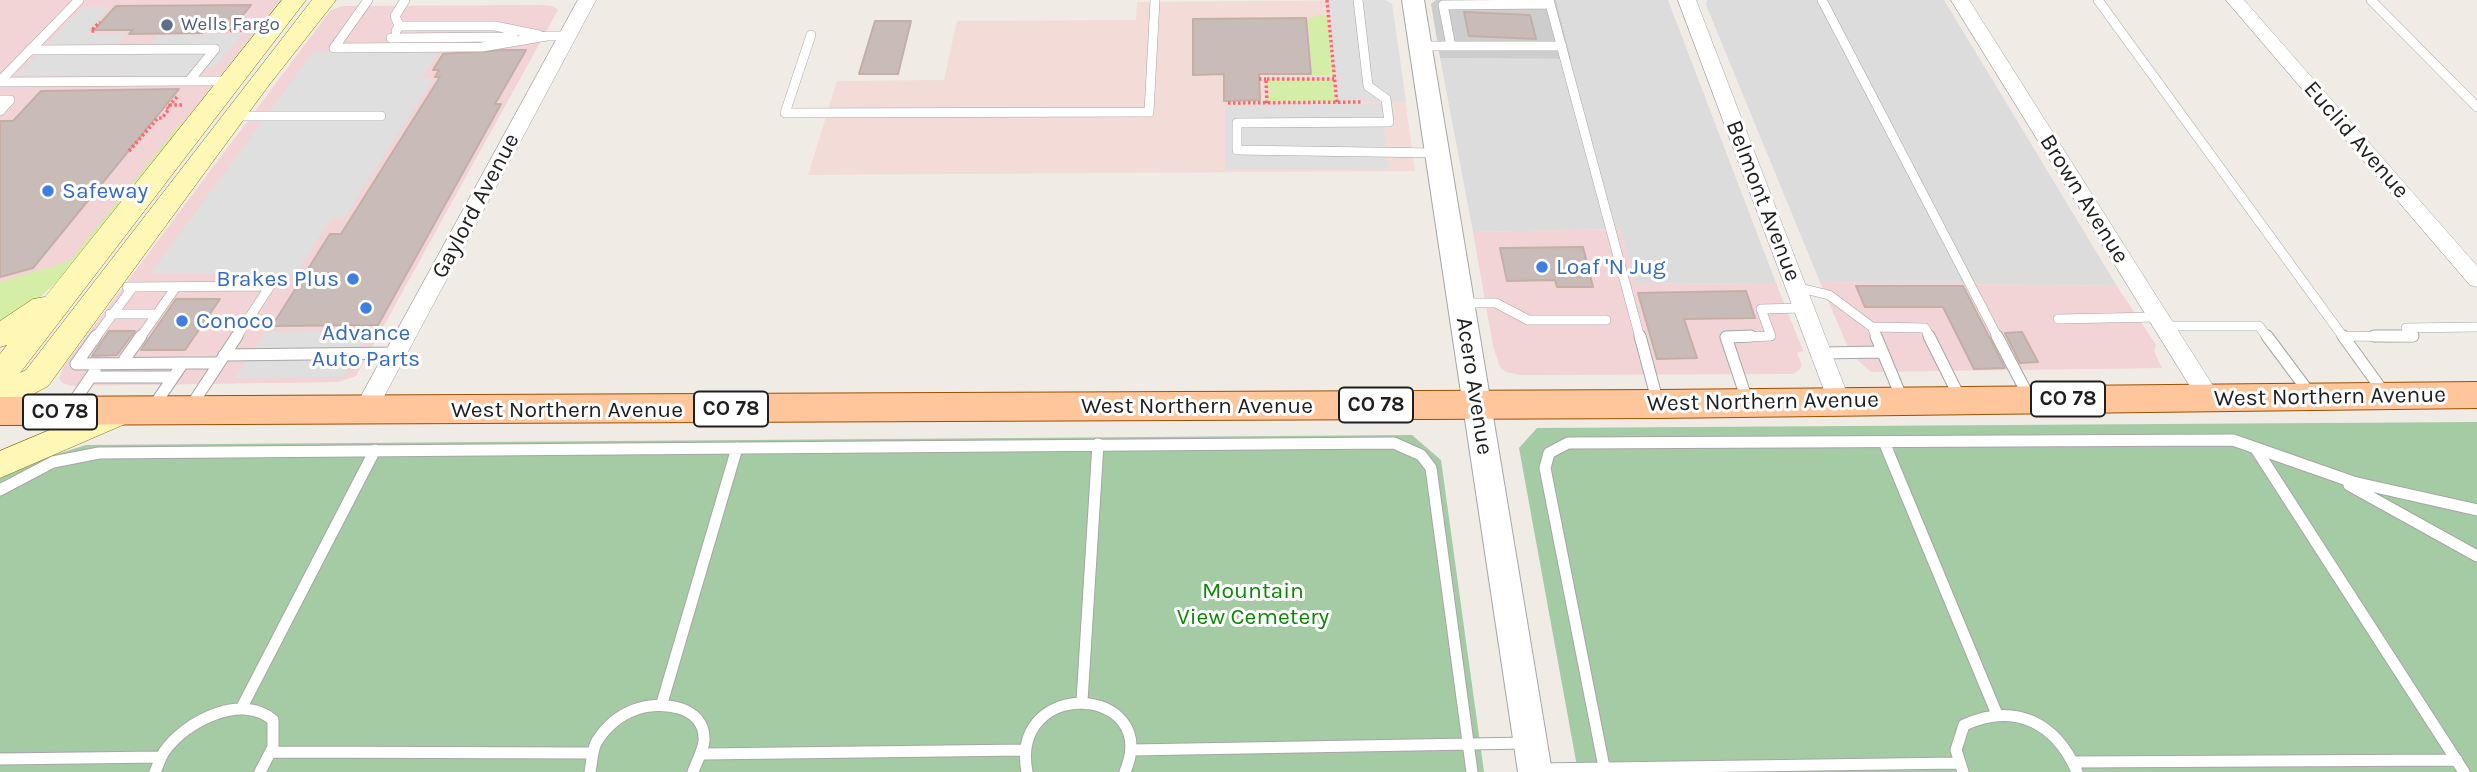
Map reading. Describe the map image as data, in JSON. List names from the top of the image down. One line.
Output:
{"streets":{"main road":["West Northern Avenue","CO 78"],"street":["Euclid Avenue","Brown Avenue","Belmont Avenue","Gaylord Avenue","Acero Avenue"]},"crossings":[["Brown Avenue","West Northern Avenue"],["Belmont Avenue","West Northern Avenue"],["Gaylord Avenue","West Northern Avenue"],["Acero Avenue","West Northern Avenue"]],"parks":["Mountain View Cemetery"],"places":["Wells Fargo","Safeway","Loaf 'N Jug","Brakes Plus","Advance Auto Parts","Conoco"]}
